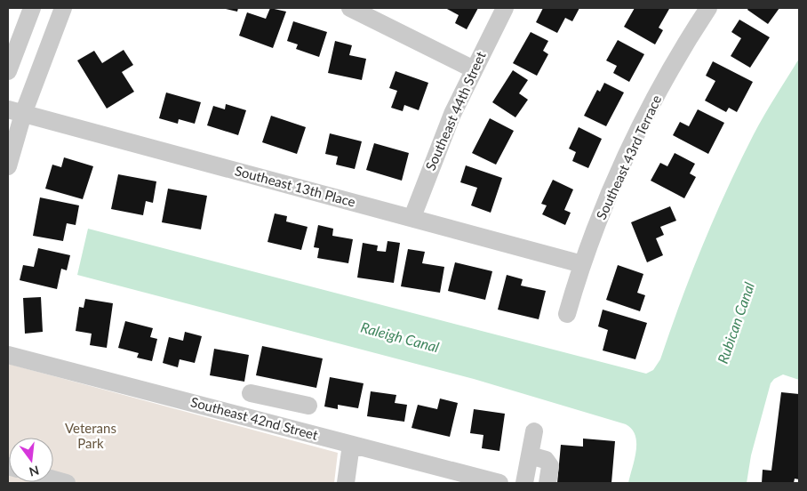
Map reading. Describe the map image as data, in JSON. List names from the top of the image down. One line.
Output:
{"streets":{"street":["Southeast 44th Street","Southeast 43rd Terrace","Southeast 13th Place","Southeast 42nd Street"]},"crossings":[["Southeast 44th Street","Southeast 13th Place"],["Southeast 43rd Terrace","Southeast 13th Place"]],"water":["Rubican Canal","Raleigh Canal"],"parks":["Veterans Park"],"north":"bottom"}
